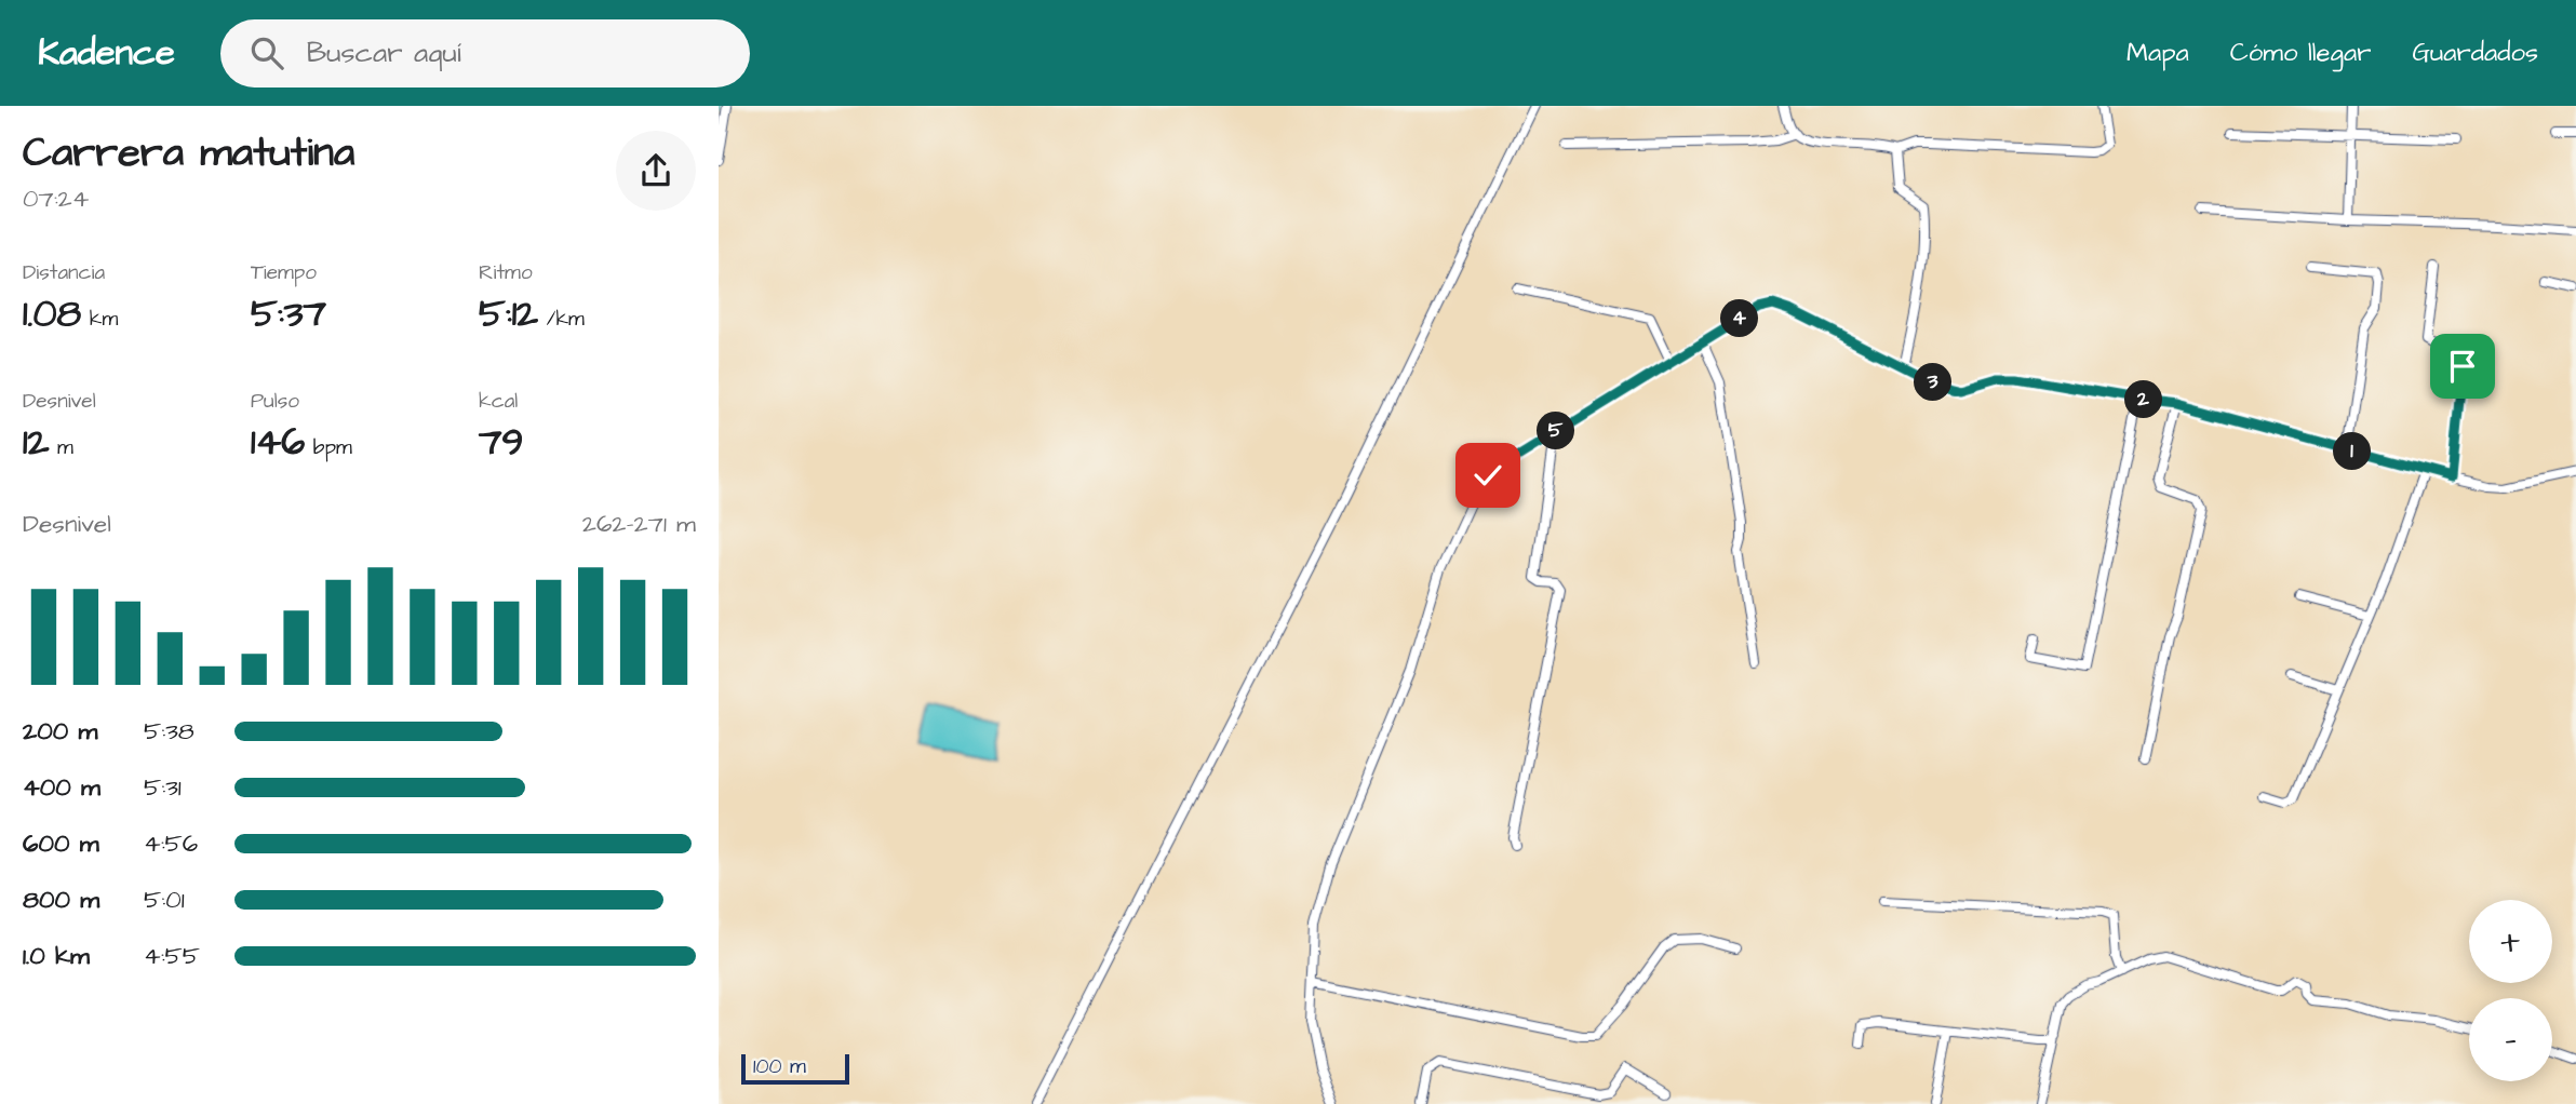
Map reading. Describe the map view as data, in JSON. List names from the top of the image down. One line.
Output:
{"scale_bar":"100 m","page":{"header":"Kadence","search":"Buscar aquí","nav":["Mapa","Cómo llegar","Guardados"],"heading":["Carrera matutina","07:24"],"stats":[["Distancia","1.08 km"],["Tiempo","5:37"],["Ritmo","5:12 /km"],["Desnivel","12 m"],["Pulso","146 bpm"],["kcal","79"]],"pins":["4","3","2","5","1"],"chart":["Desnivel","262–271 m"],"list":[{"name":"200 m","note":"5:38"},{"name":"400 m","note":"5:31"},{"name":"600 m","note":"4:56"},{"name":"800 m","note":"5:01"},{"name":"1.0 km","note":"4:55"}],"map_buttons":["+","−"],"scale":"100 m"}}
